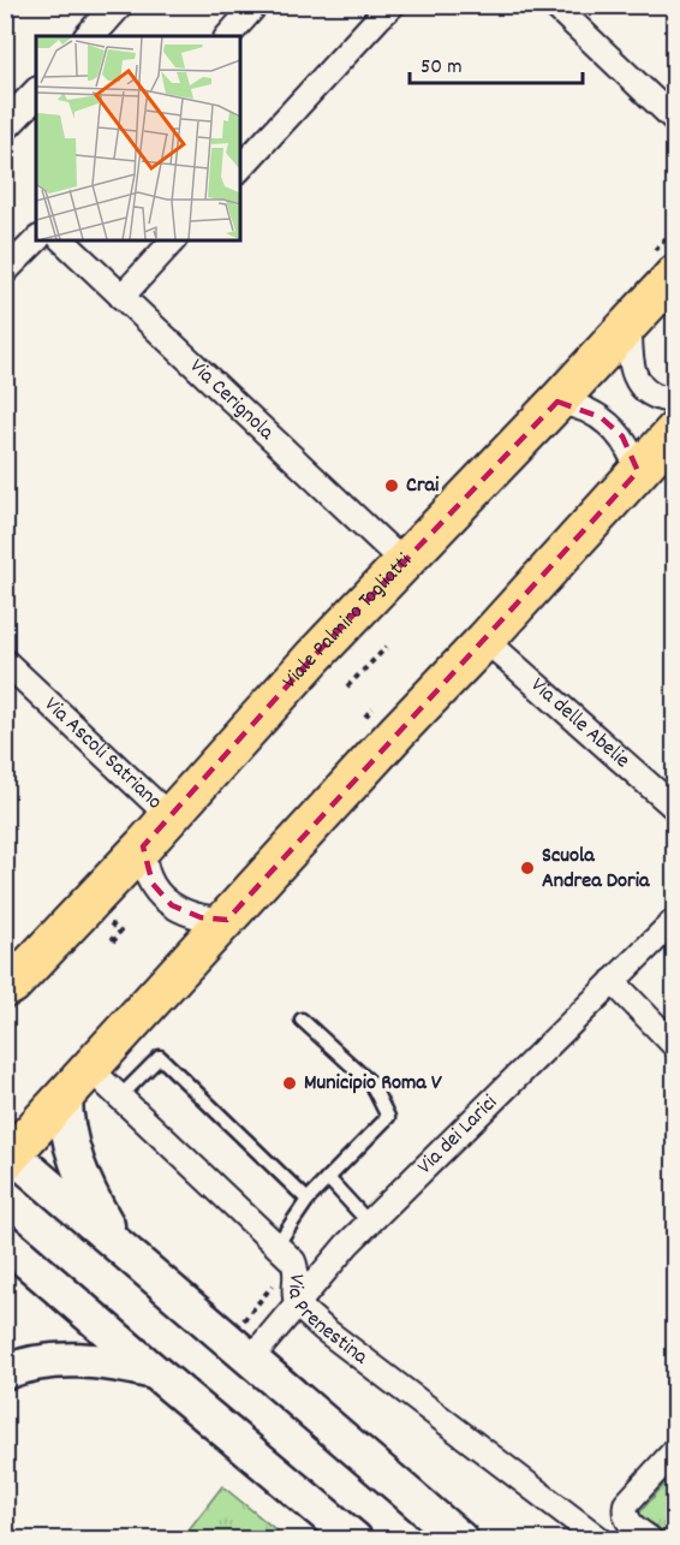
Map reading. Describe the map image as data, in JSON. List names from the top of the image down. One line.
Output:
{"streets":{"main road":["Viale Palmiro Togliatti"],"street":["Via Cerignola","Via delle Abelie","Via Ascoli Satriano","Via dei Larici","Via Prenestina"]},"crossings":[["Via Cerignola","Viale Palmiro Togliatti"],["Viale Palmiro Togliatti","Via Ascoli Satriano"],["Via dei Larici","Via Prenestina"]],"places":["Crai","Scuola Andrea Doria","Municipio Roma V"],"scale_bar":"50 m"}
